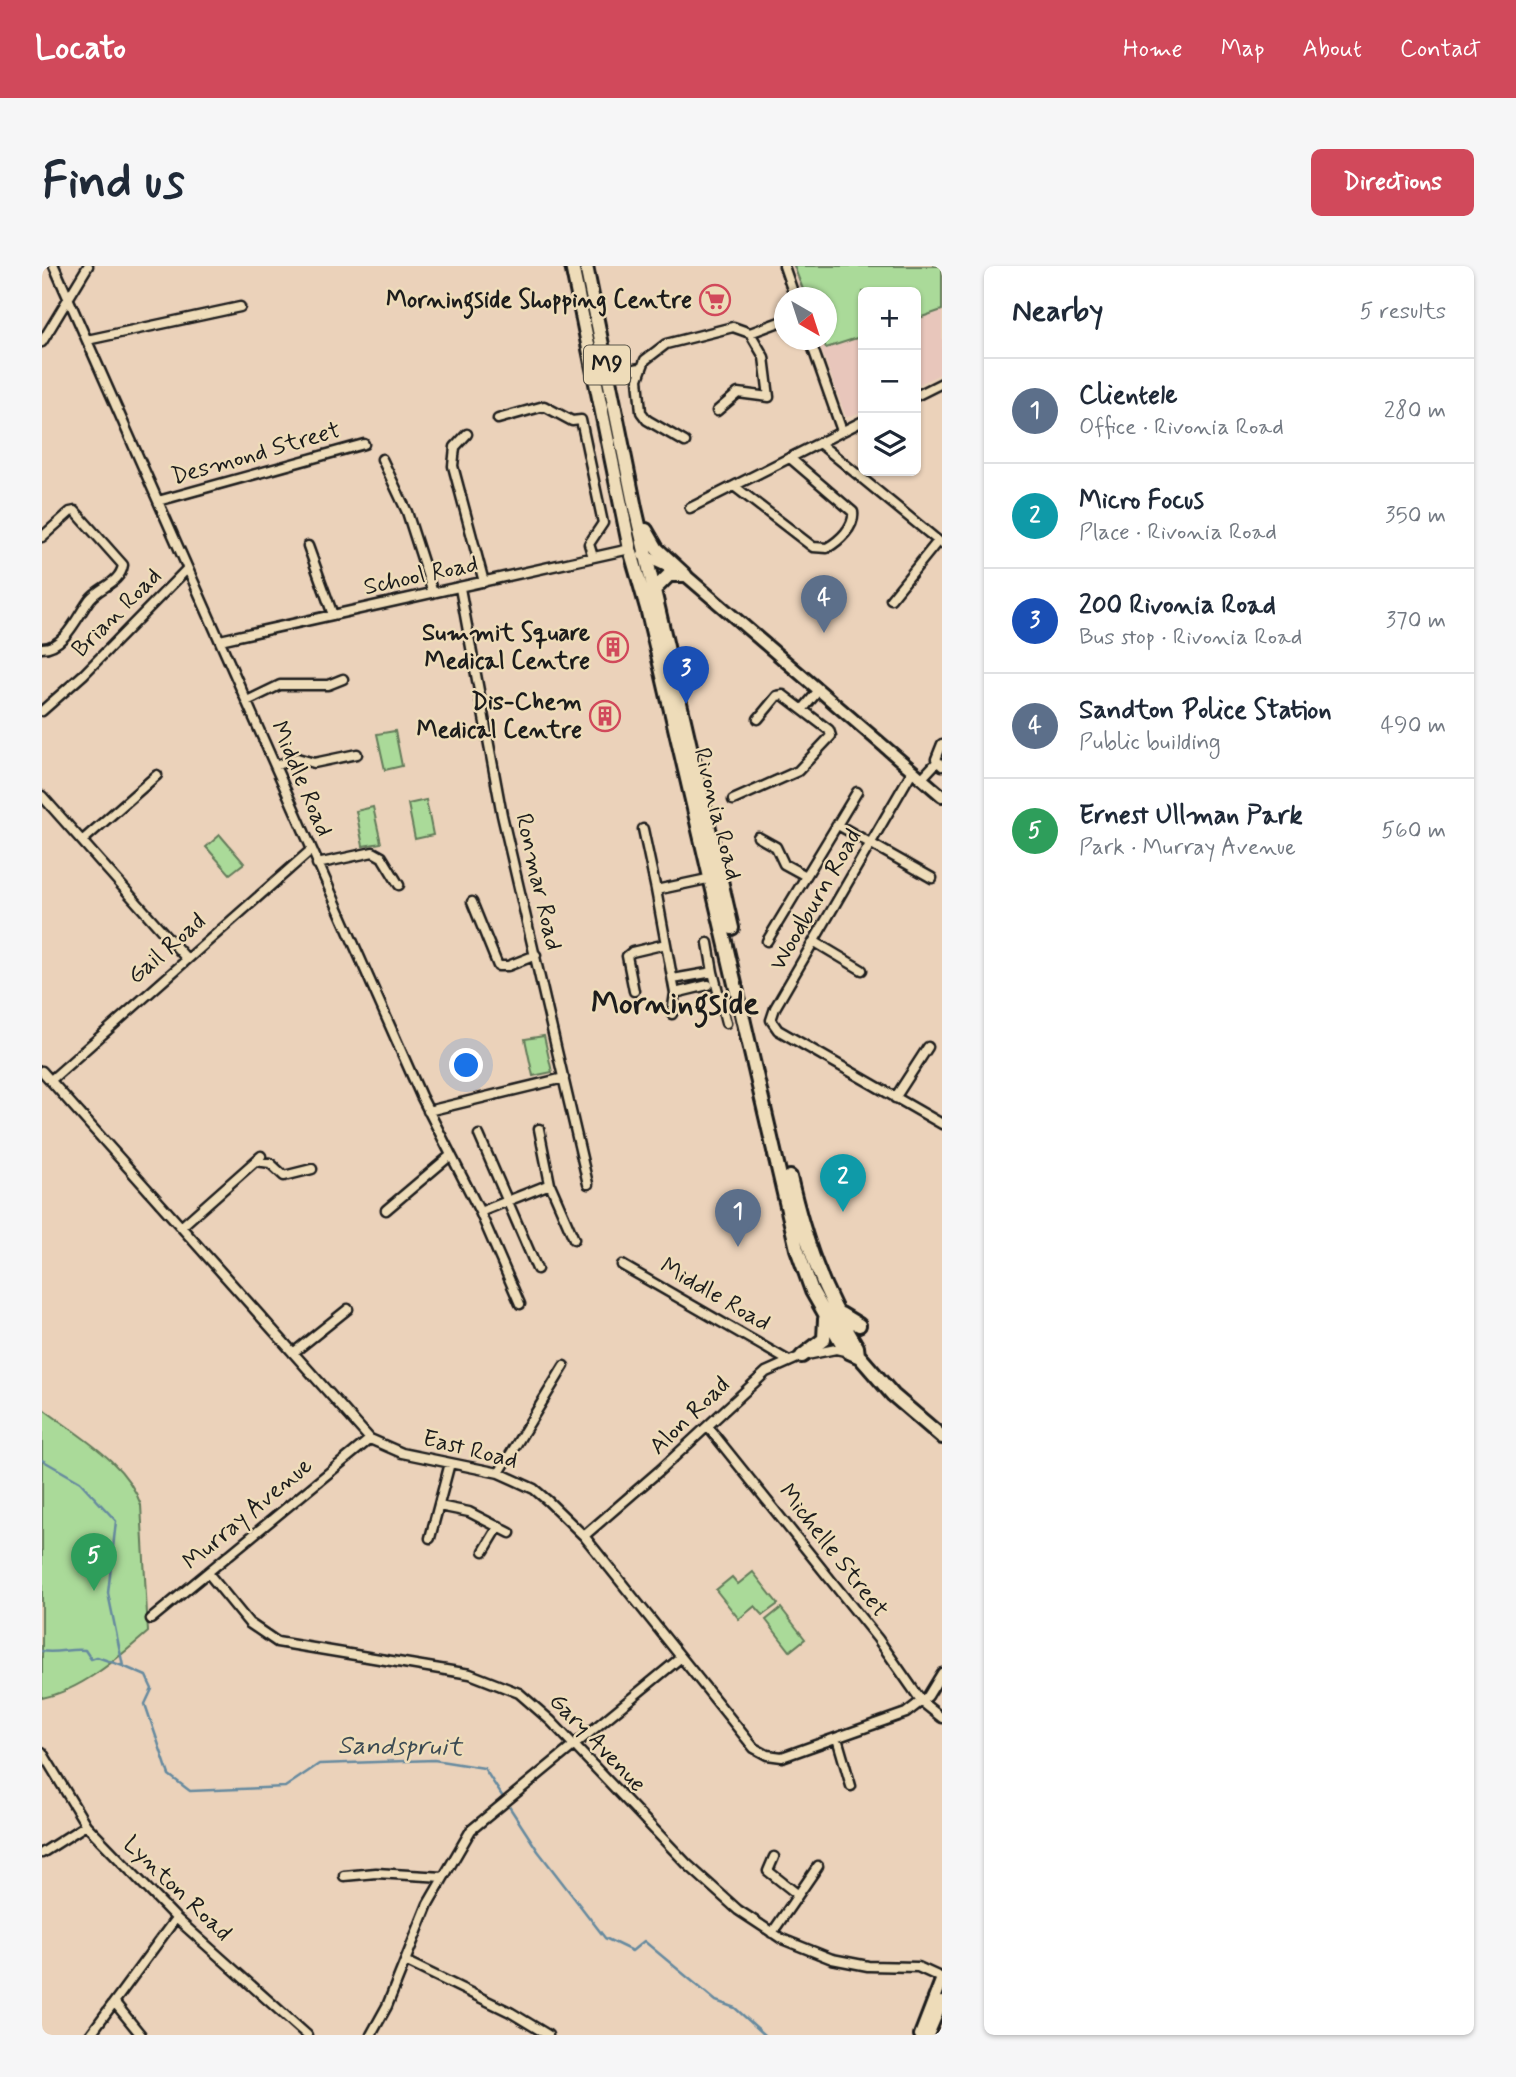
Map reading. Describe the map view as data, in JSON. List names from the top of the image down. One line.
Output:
{"streets":{"main road":["M9","Rivonia Road"],"street":["Desmond Street","School Road","Brian Road","Middle Road","Ronmar Road","Woodburn Road","Gail Road","Alon Road","East Road","Murray Avenue","Michelle Street","Gary Avenue","Lynton Road"]},"crossings":[["Desmond Street","Middle Road"],["School Road","Middle Road"],["School Road","Rivonia Road"],["School Road","Ronmar Road"],["Brian Road","Middle Road"],["Middle Road","Gail Road"],["Middle Road","Alon Road"],["Rivonia Road","Alon Road"],["Gail Road","East Road"],["Alon Road","East Road"],["Alon Road","Michelle Street"],["East Road","Murray Avenue"],["East Road","Michelle Street"],["Murray Avenue","Gary Avenue"]],"districts":["Morningside"],"water":["Sandspruit"],"places":{"supermarket":["Morningside Shopping Centre"],"building":["Summit Square Medical Centre","Dis-Chem Medical Centre"]},"north":"bottom right","page":{"header":"Locato","nav":["Home","Map","About","Contact"],"buttons":"Directions","title":"Find us","heading":["Nearby","5 results"],"map_buttons":["+","−"],"list":[{"mark":"1","name":"Clientele","note":"Office · Rivonia Road","value":"280 m"},{"mark":"2","name":"Micro Focus","note":"Place · Rivonia Road","value":"350 m"},{"mark":"3","name":"200 Rivonia Road","note":"Bus stop · Rivonia Road","value":"370 m"},{"mark":"4","name":"Sandton Police Station","note":"Public building","value":"490 m"},{"mark":"5","name":"Ernest Ullman Park","note":"Park · Murray Avenue","value":"560 m"}],"pins":["4","3","2","1","5"]}}
